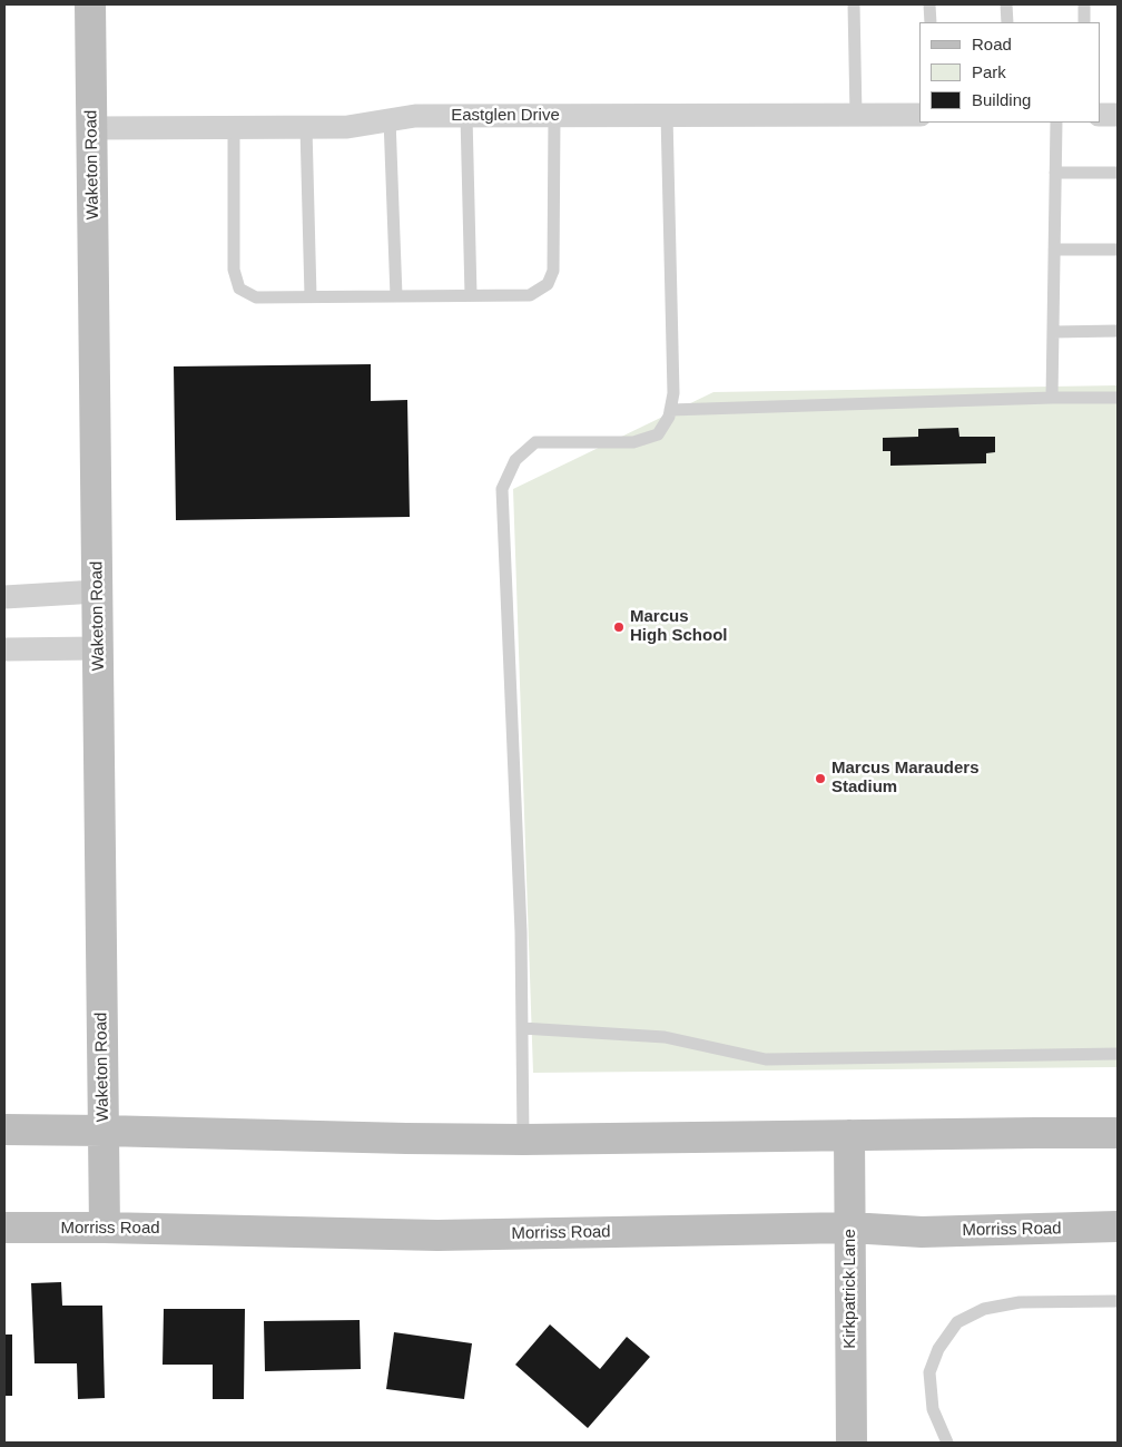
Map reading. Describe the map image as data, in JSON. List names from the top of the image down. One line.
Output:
{"streets":{"main road":["Waketon Road","Morriss Road","Kirkpatrick Lane"],"street":["Eastglen Drive"]},"crossings":[["Eastglen Drive","Waketon Road"],["Waketon Road","Morriss Road"],["Morriss Road","Kirkpatrick Lane"]],"places":["Marcus High School","Marcus Marauders Stadium"],"legend":["Road","Park","Building"]}
